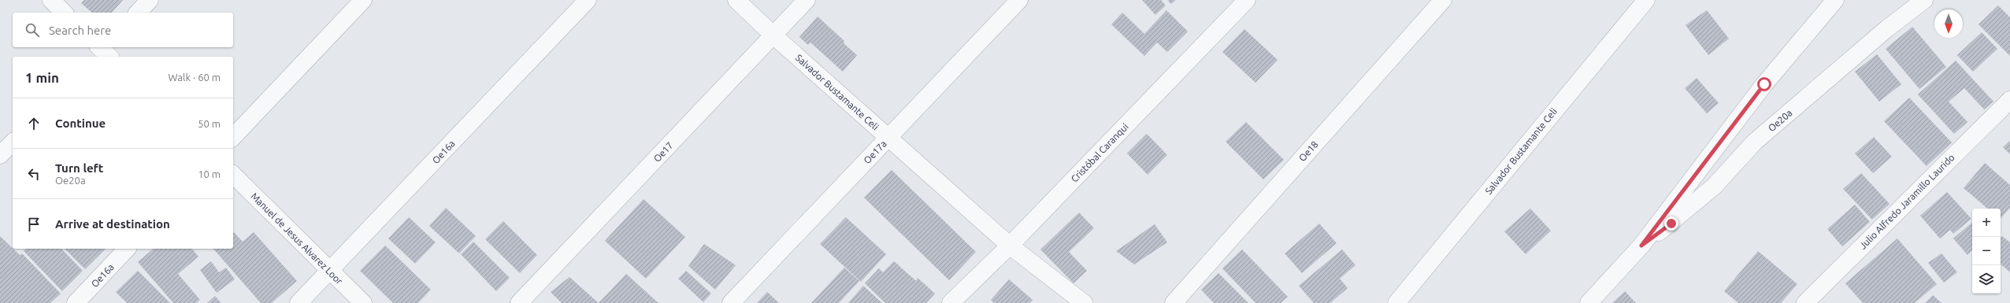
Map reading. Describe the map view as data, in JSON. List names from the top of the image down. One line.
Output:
{"streets":{"street":["Salvador Bustamante Celi","Oe20a","Oe18","Oe16a","Oe17","Oe17a","Cristóbal Caranqui","Julio Alfredo Jaramillo Laurido","Manuel de Jesus Alvarez Loor"]},"crossings":[["Salvador Bustamante Celi","Oe17"],["Salvador Bustamante Celi","Oe17a"],["Salvador Bustamante Celi","Cristóbal Caranqui"],["Oe16a","Manuel de Jesus Alvarez Loor"]],"north":"bottom","page":{"search":"Search here","heading":["1 min","Walk · 60 m"],"list":[["Continue","50 m"],["Turn left","Oe20a","10 m"],"Arrive at destination"],"map_buttons":["+","−"]}}
